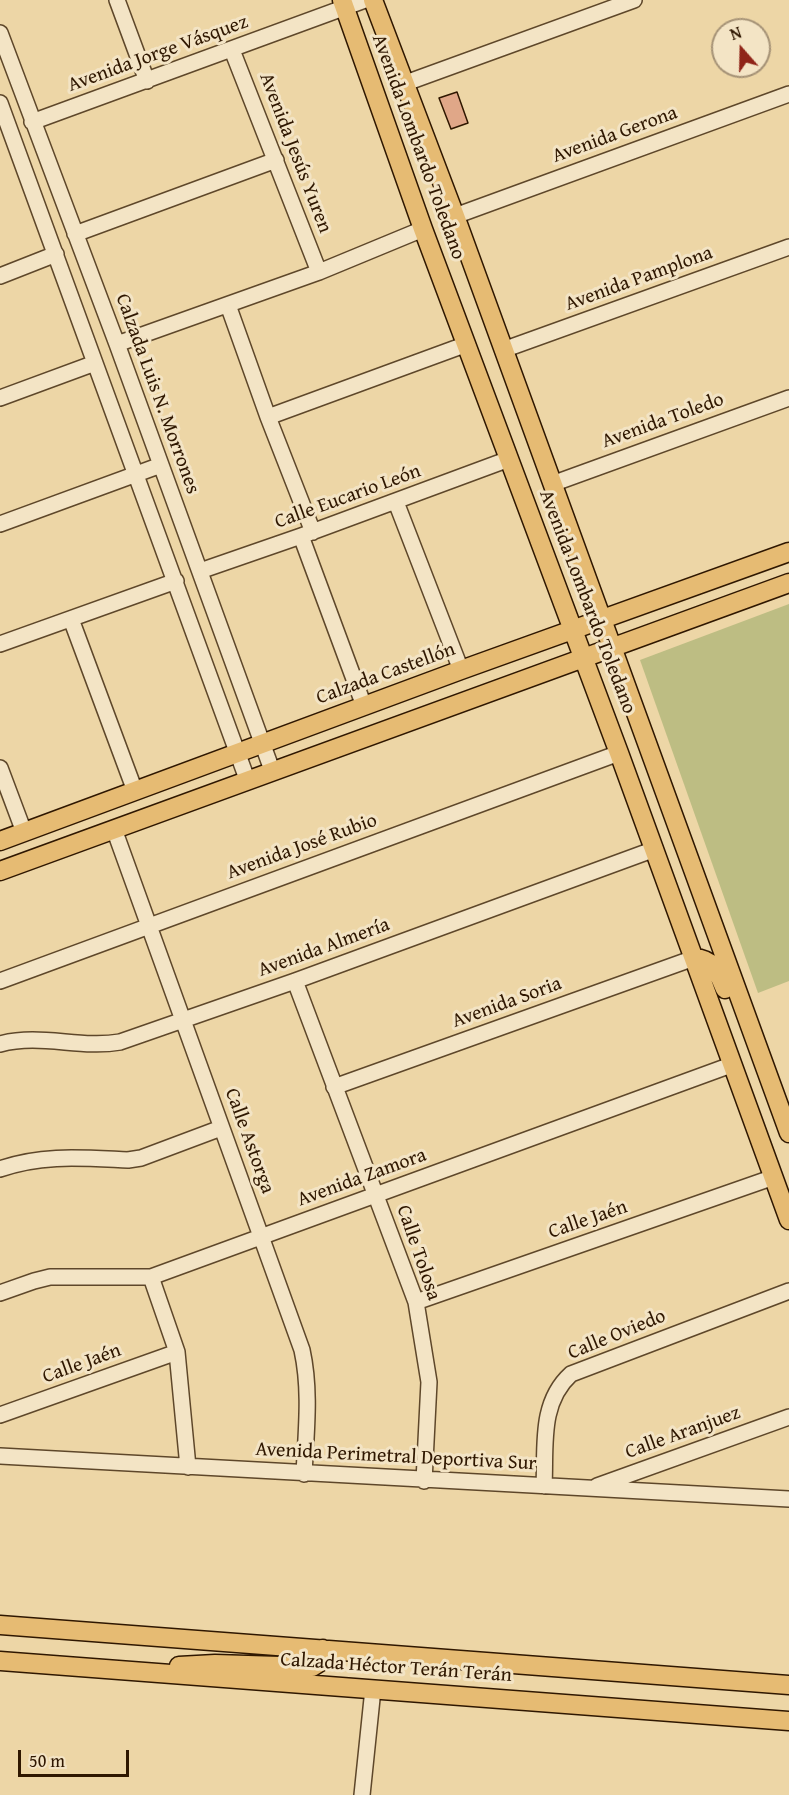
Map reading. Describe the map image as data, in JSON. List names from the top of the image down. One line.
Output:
{"streets":{"main road":["Avenida Lombardo Toledano","Calzada Castellón","Calzada Héctor Terán Terán"],"street":["Avenida Jorge Vásquez","Avenida Gerona","Avenida Jesús Yuren","Avenida Pamplona","Calzada Luis N. Morrones","Avenida Toledo","Calle Eucario León","Avenida José Rubio","Avenida Almería","Avenida Soria","Calle Astorga","Avenida Zamora","Calle Jaén","Calle Tolosa","Calle Oviedo","Calle Aranjuez","Avenida Perimetral Deportiva Sur"]},"crossings":[["Avenida Jorge Vásquez","Avenida Lombardo Toledano"],["Avenida Jorge Vásquez","Avenida Jesús Yuren"],["Avenida Jorge Vásquez","Calzada Luis N. Morrones"],["Avenida Gerona","Avenida Lombardo Toledano"],["Avenida Lombardo Toledano","Avenida Pamplona"],["Avenida Lombardo Toledano","Avenida Toledo"],["Avenida Lombardo Toledano","Calle Eucario León"],["Avenida Lombardo Toledano","Calzada Castellón"],["Avenida Lombardo Toledano","Avenida José Rubio"],["Avenida Lombardo Toledano","Avenida Almería"],["Avenida Lombardo Toledano","Avenida Soria"],["Avenida Lombardo Toledano","Avenida Zamora"],["Avenida Lombardo Toledano","Calle Jaén"],["Calzada Luis N. Morrones","Calle Eucario León"],["Calzada Luis N. Morrones","Calzada Castellón"],["Avenida José Rubio","Calle Astorga"],["Avenida Almería","Calle Astorga"],["Avenida Almería","Calle Tolosa"],["Avenida Soria","Calle Tolosa"],["Calle Astorga","Avenida Zamora"],["Calle Astorga","Avenida Perimetral Deportiva Sur"],["Avenida Zamora","Calle Tolosa"],["Calle Jaén","Calle Tolosa"],["Calle Tolosa","Avenida Perimetral Deportiva Sur"],["Calle Oviedo","Avenida Perimetral Deportiva Sur"],["Calle Aranjuez","Avenida Perimetral Deportiva Sur"]],"scale_bar":"50 m","north":"top"}
